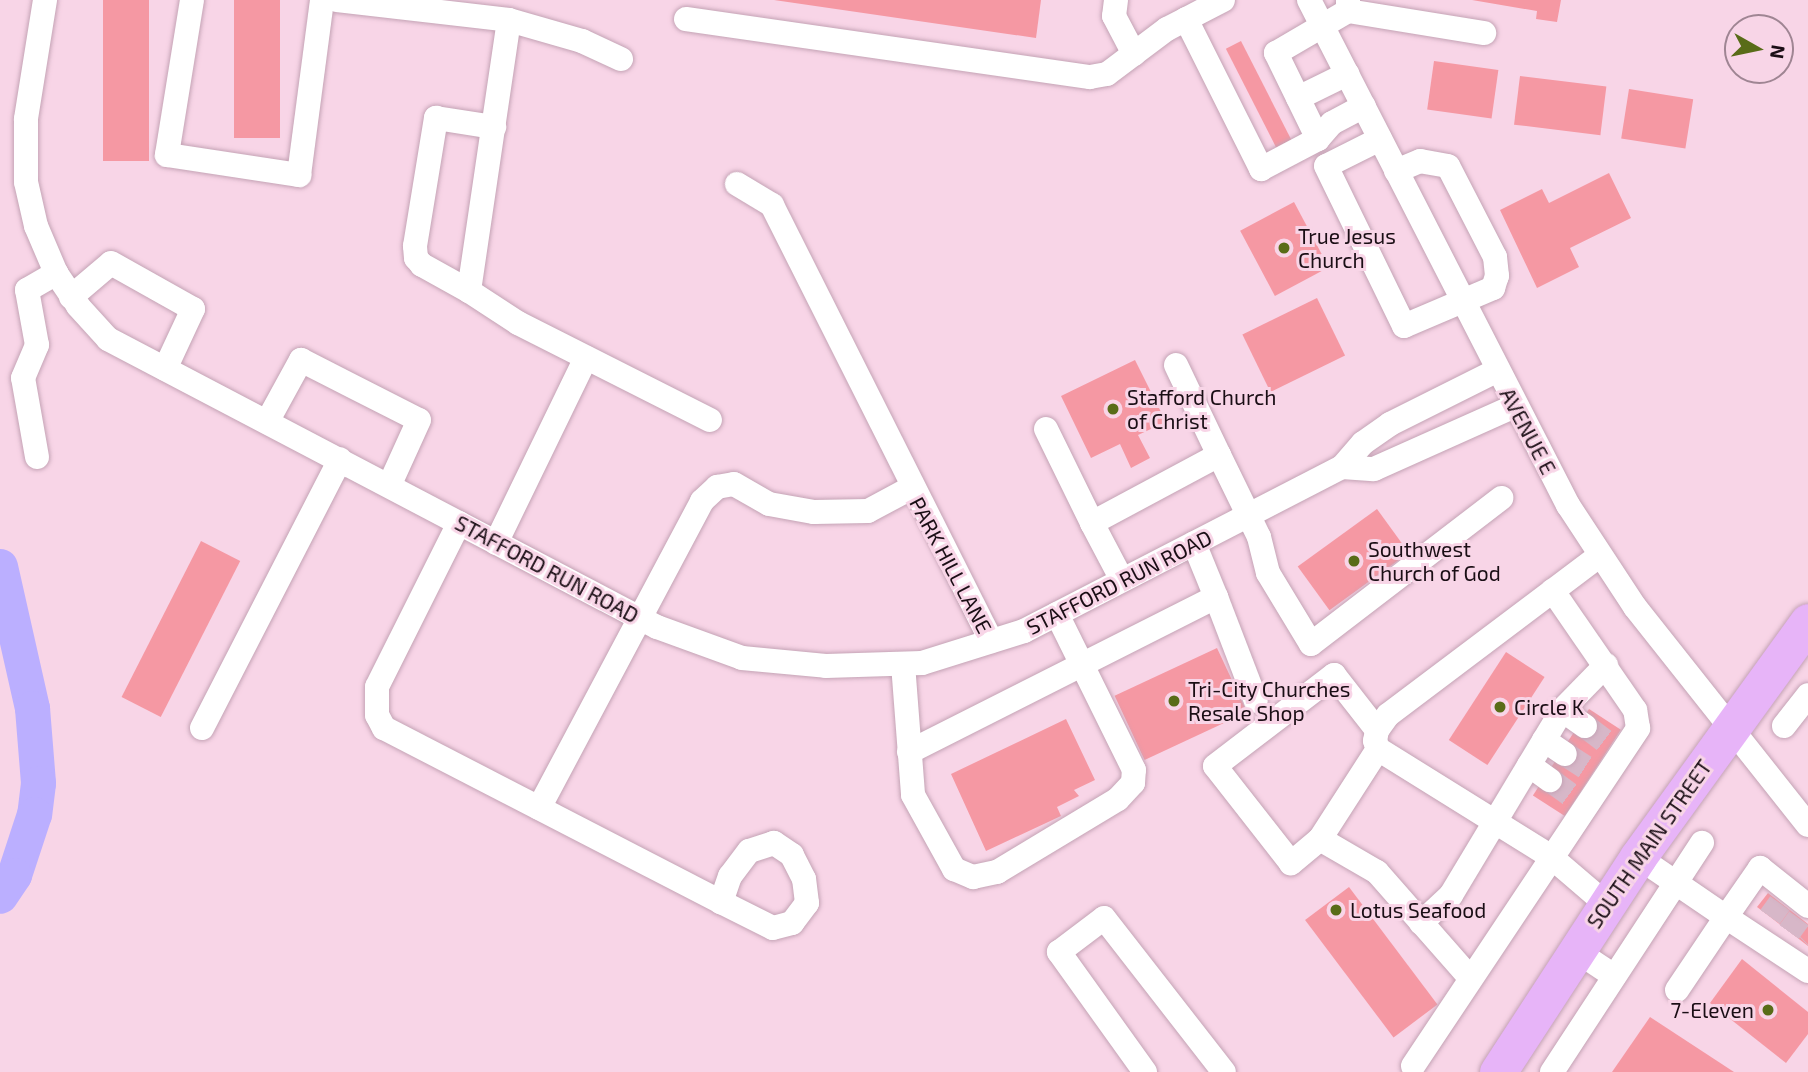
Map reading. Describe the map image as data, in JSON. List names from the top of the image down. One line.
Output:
{"streets":{"highway":["SOUTH MAIN STREET"],"street":["AVENUE E","PARK HILL LANE","STAFFORD RUN ROAD"]},"crossings":[["AVENUE E","STAFFORD RUN ROAD"],["AVENUE E","SOUTH MAIN STREET"],["PARK HILL LANE","STAFFORD RUN ROAD"]],"places":["True Jesus Church","Stafford Church of Christ","Southwest Church of God","Tri-City Churches Resale Shop","Circle K","Lotus Seafood","7-Eleven"],"north":"right"}
